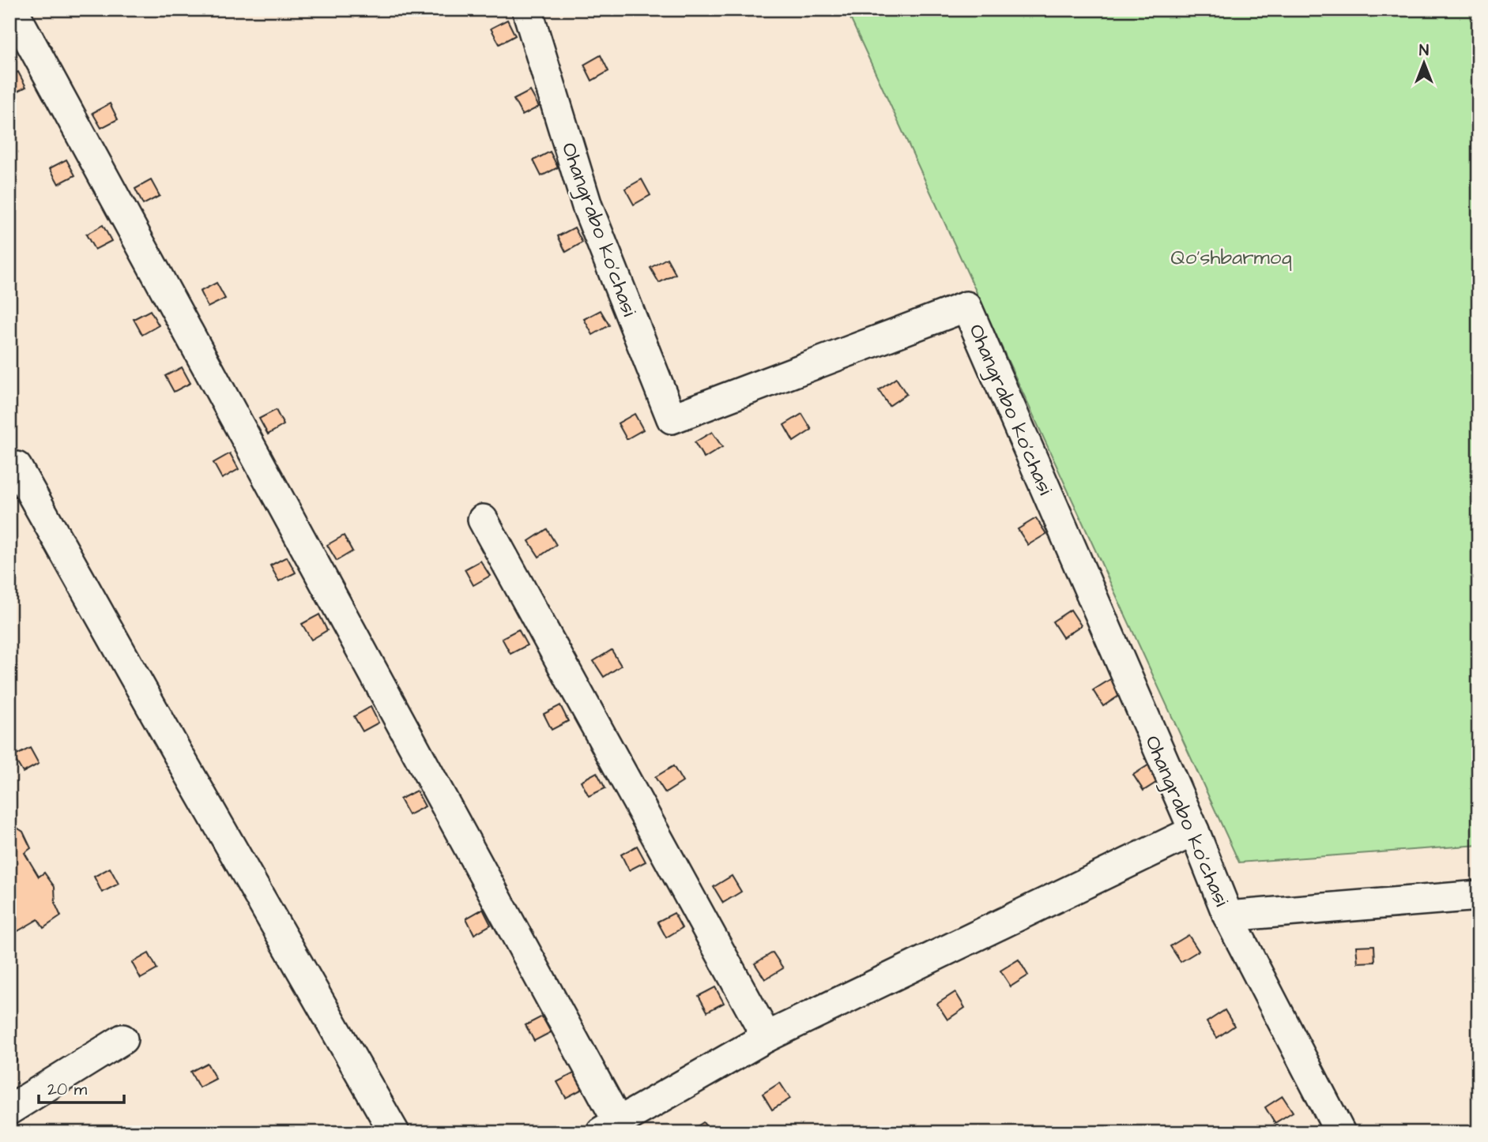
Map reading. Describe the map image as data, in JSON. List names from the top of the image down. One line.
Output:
{"streets":{"street":["Ohangrabo ko'chasi"]},"parks":["Qo‘shbarmoq"],"scale_bar":"20 m","north":"top"}
